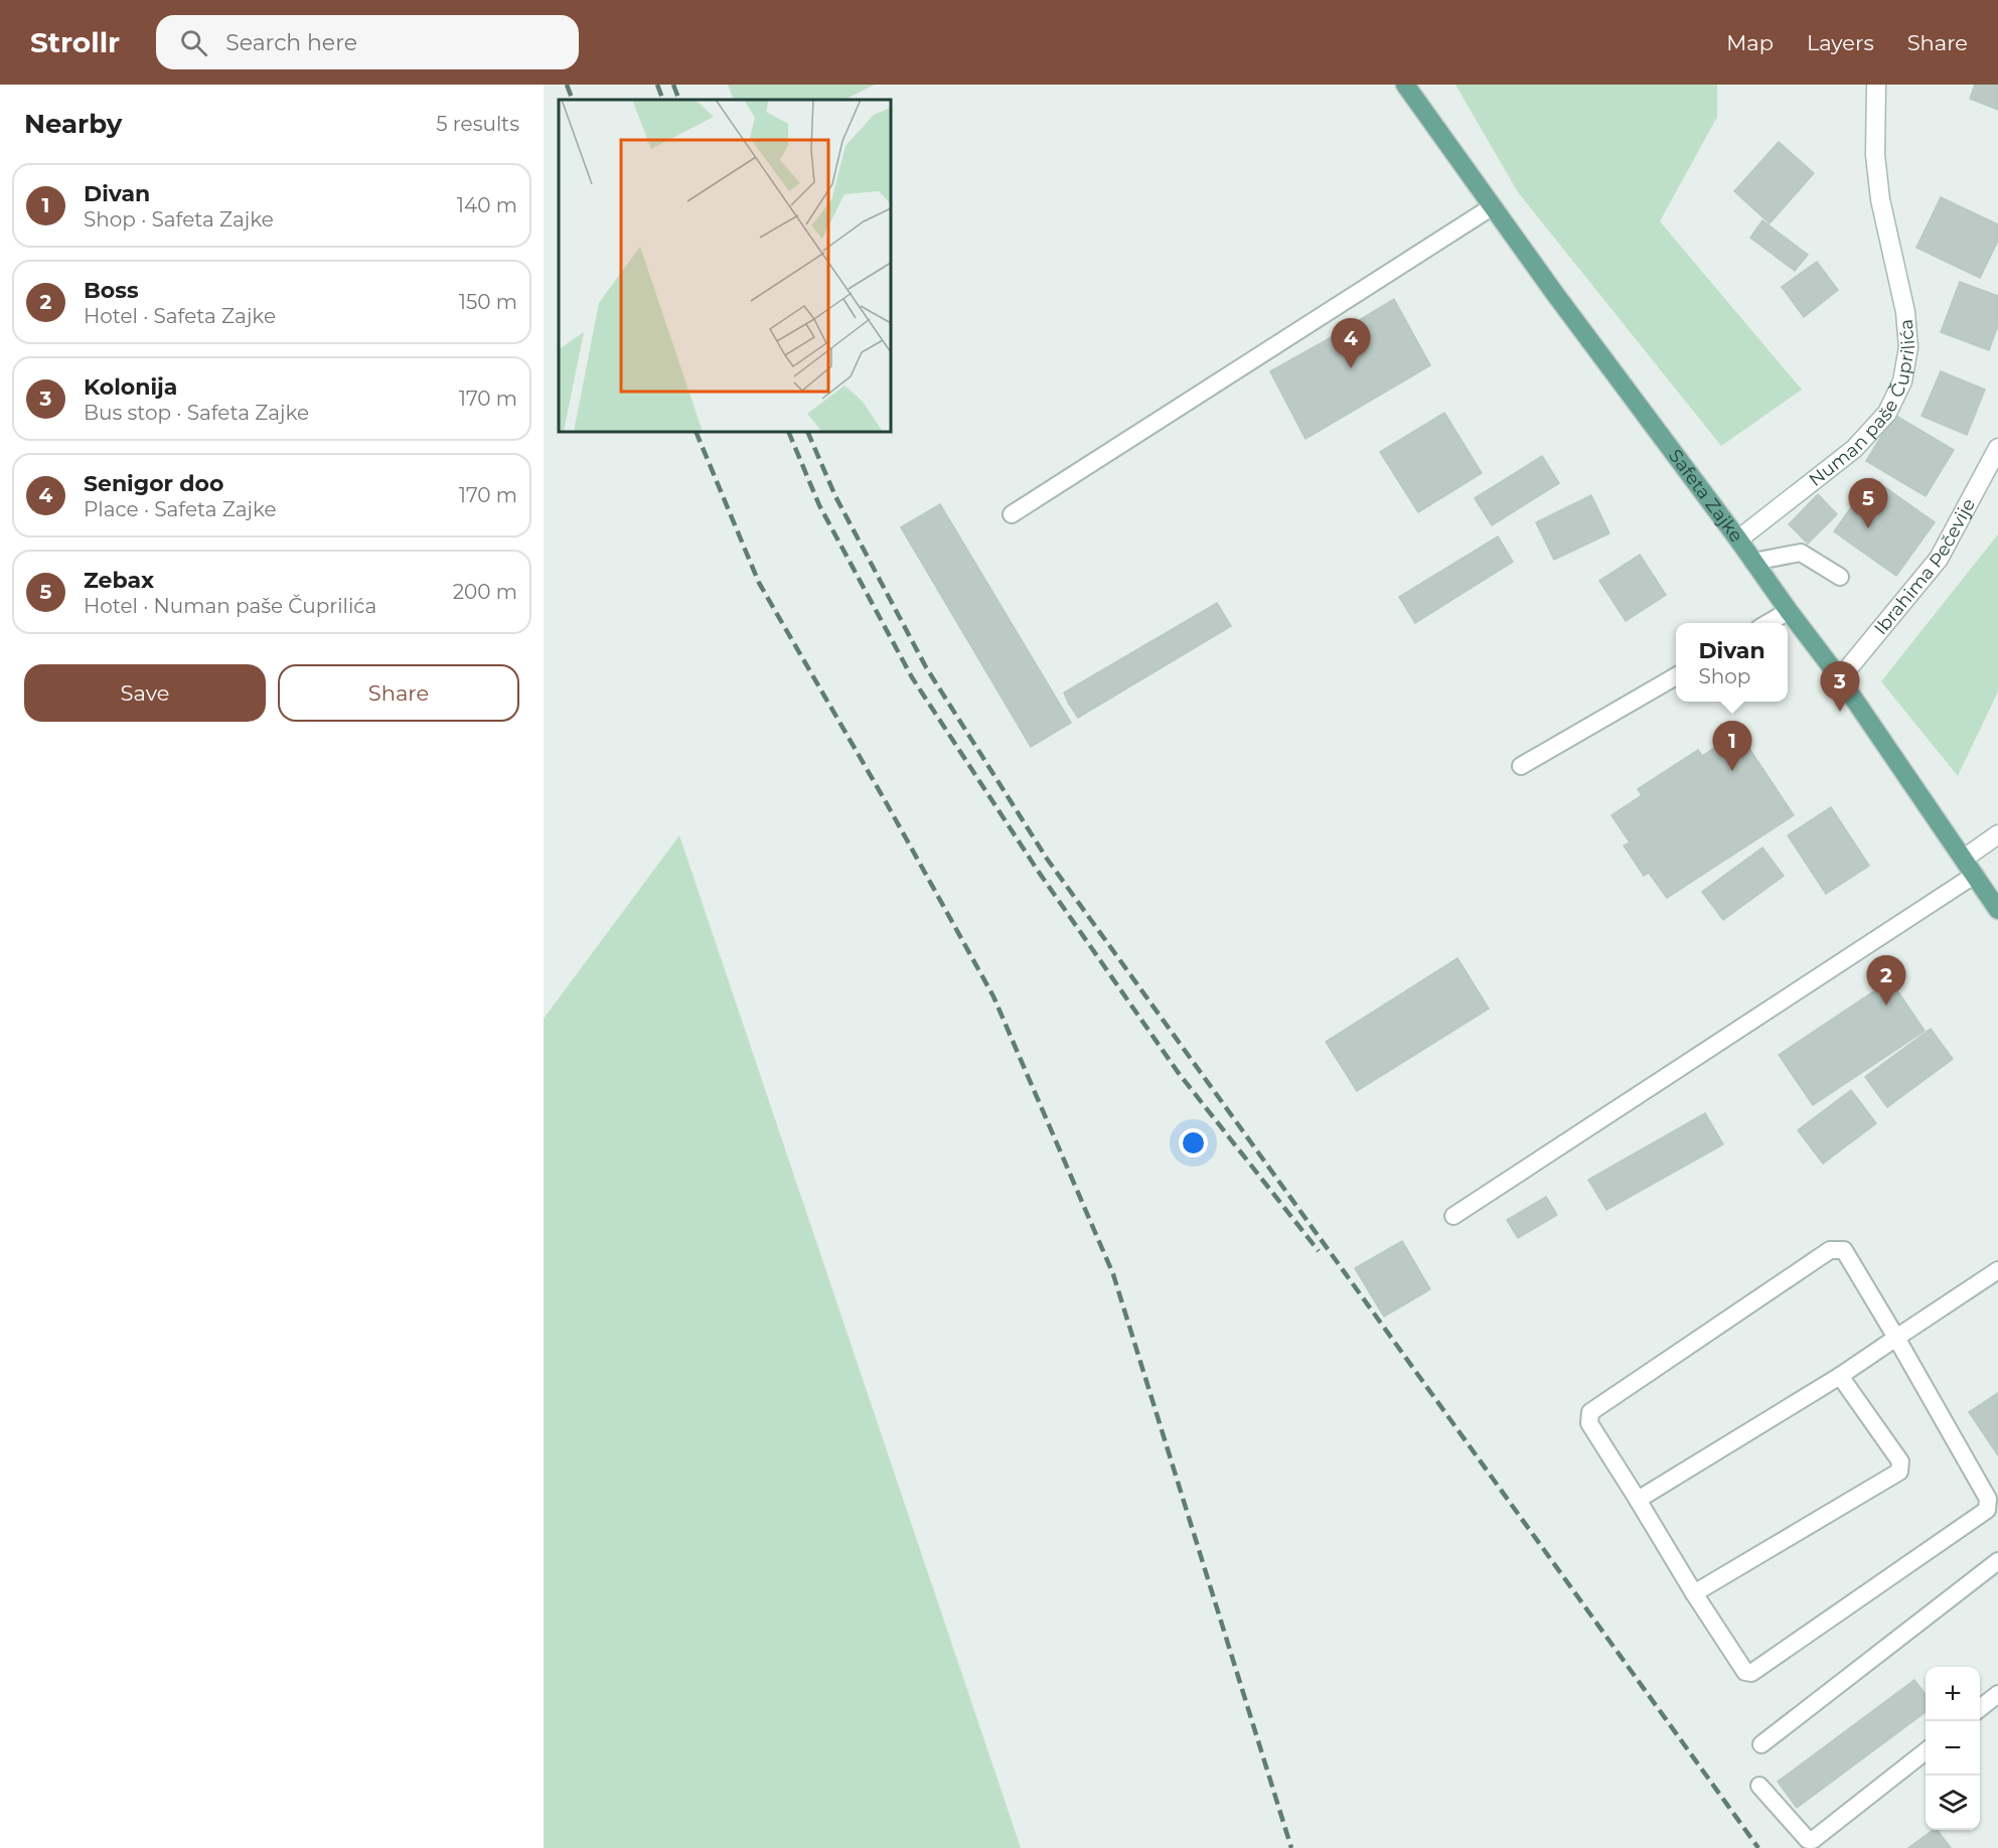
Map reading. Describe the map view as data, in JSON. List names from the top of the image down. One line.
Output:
{"streets":{"main road":["Safeta Zajke"],"street":["Numan paše Čuprilića","Ibrahima Pečevije"]},"crossings":[["Numan paše Čuprilića","Safeta Zajke"],["Safeta Zajke","Ibrahima Pečevije"]],"page":{"header":"Strollr","search":"Search here","nav":["Map","Layers","Share"],"heading":["Nearby","5 results"],"list":[{"mark":"1","name":"Divan","note":"Shop · Safeta Zajke","value":"140 m"},{"mark":"2","name":"Boss","note":"Hotel · Safeta Zajke","value":"150 m"},{"mark":"3","name":"Kolonija","note":"Bus stop · Safeta Zajke","value":"170 m"},{"mark":"4","name":"Senigor doo","note":"Place · Safeta Zajke","value":"170 m"},{"mark":"5","name":"Zebax","note":"Hotel · Numan paše Čuprilića","value":"200 m"}],"pins":["4","5","3","1","2"],"popup":["Divan","Shop"],"buttons":["Save","Share"],"map_buttons":["+","−"]}}
